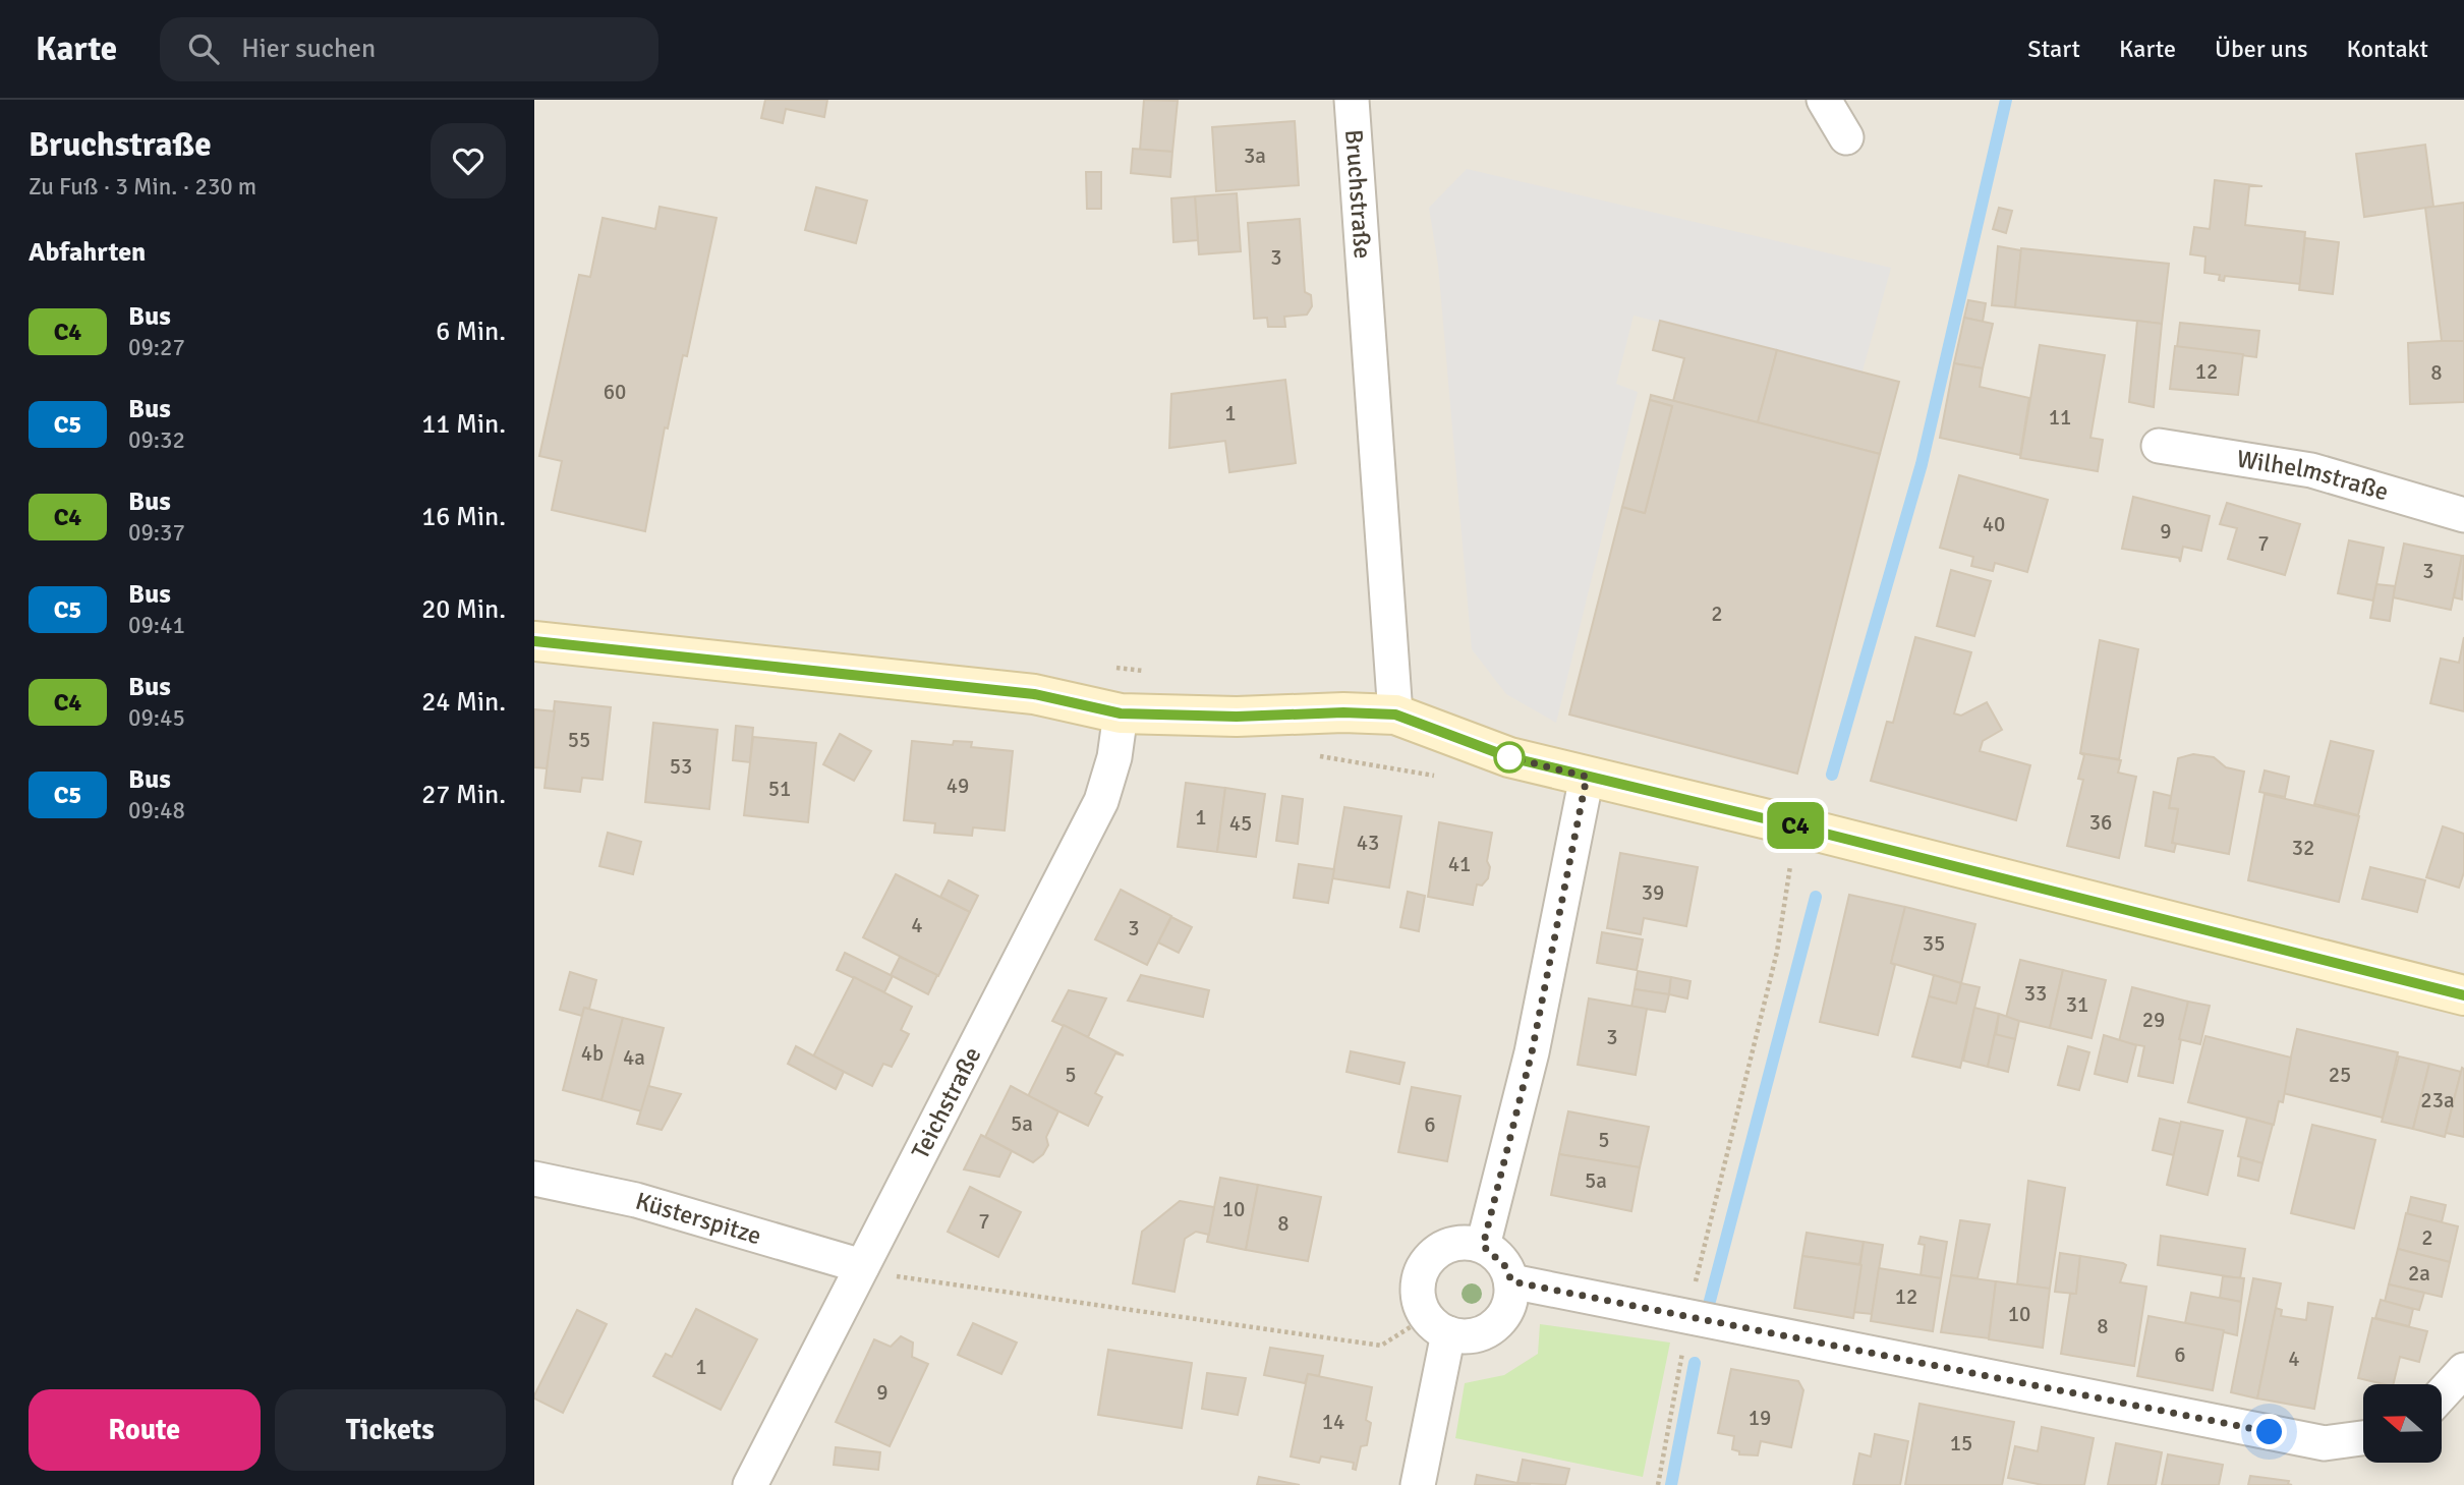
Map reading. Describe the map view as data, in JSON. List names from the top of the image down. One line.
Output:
{"streets":{"street":["Bruchstraße","Wilhelmstraße","Teichstraße","Küsterspitze"]},"crossings":[["Teichstraße","Küsterspitze"]],"lines":["bus line C4"],"house_numbers":["3a","3","12","8","60","1","11","40","9","7","3","2","55","53","49","51","1","36","45","43","32","41","39","4","3","35","33","31","29","3","4b","4a","5","25","23a","5a","6","5","5a","10","7","8","2","2a","12","10","8","6","4","1","9","19","14","15"],"north":"left","page":{"header":"Karte","search":"Hier suchen","nav":["Start","Karte","Über uns","Kontakt"],"heading":[["Bruchstraße","Zu Fuß · 3 Min. · 230 m"],"Abfahrten"],"on_map":"C4","list":[{"mark":"C4","name":"Bus","note":"09:27","value":"6 Min."},{"mark":"C5","name":"Bus","note":"09:32","value":"11 Min."},{"mark":"C4","name":"Bus","note":"09:37","value":"16 Min."},{"mark":"C5","name":"Bus","note":"09:41","value":"20 Min."},{"mark":"C4","name":"Bus","note":"09:45","value":"24 Min."},{"mark":"C5","name":"Bus","note":"09:48","value":"27 Min."}],"buttons":["Route","Tickets"]}}
